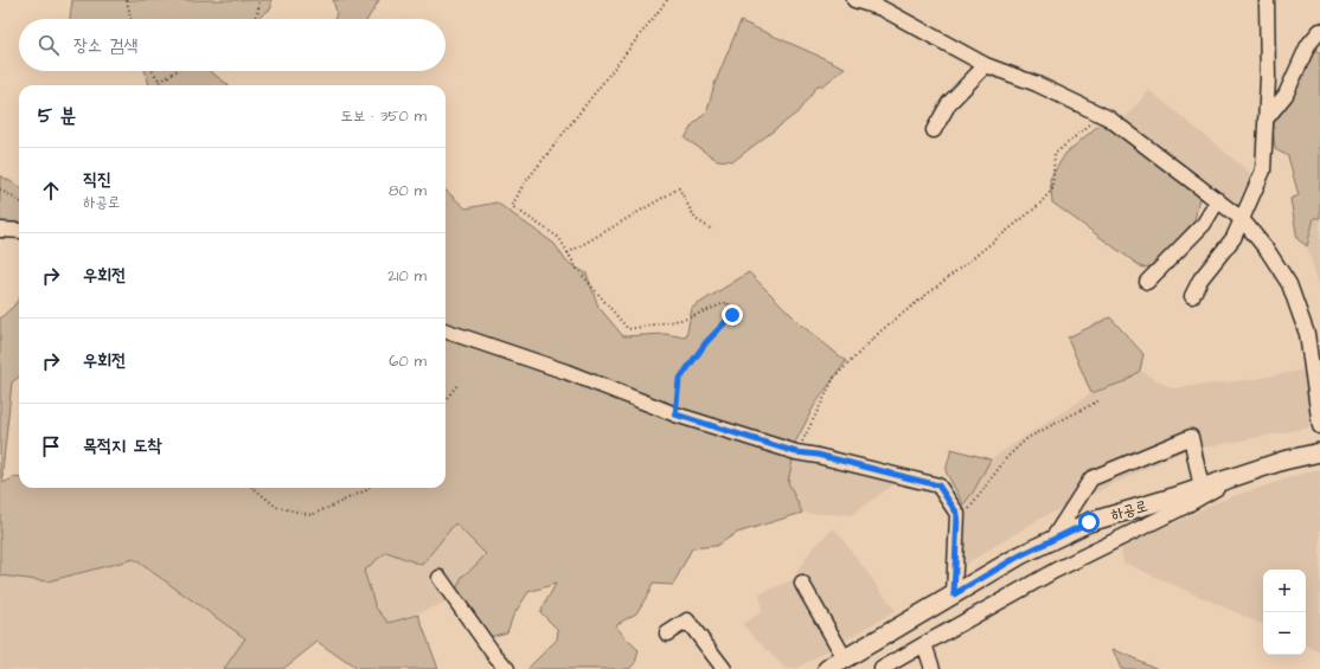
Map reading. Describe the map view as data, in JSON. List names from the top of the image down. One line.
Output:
{"streets":{"main road":["하공로"]},"page":{"search":"장소 검색","heading":["5 분","도보 · 350 m"],"list":[["직진","하공로","80 m"],["우회전","210 m"],["우회전","60 m"],"목적지 도착"],"map_buttons":["+","−"]}}
